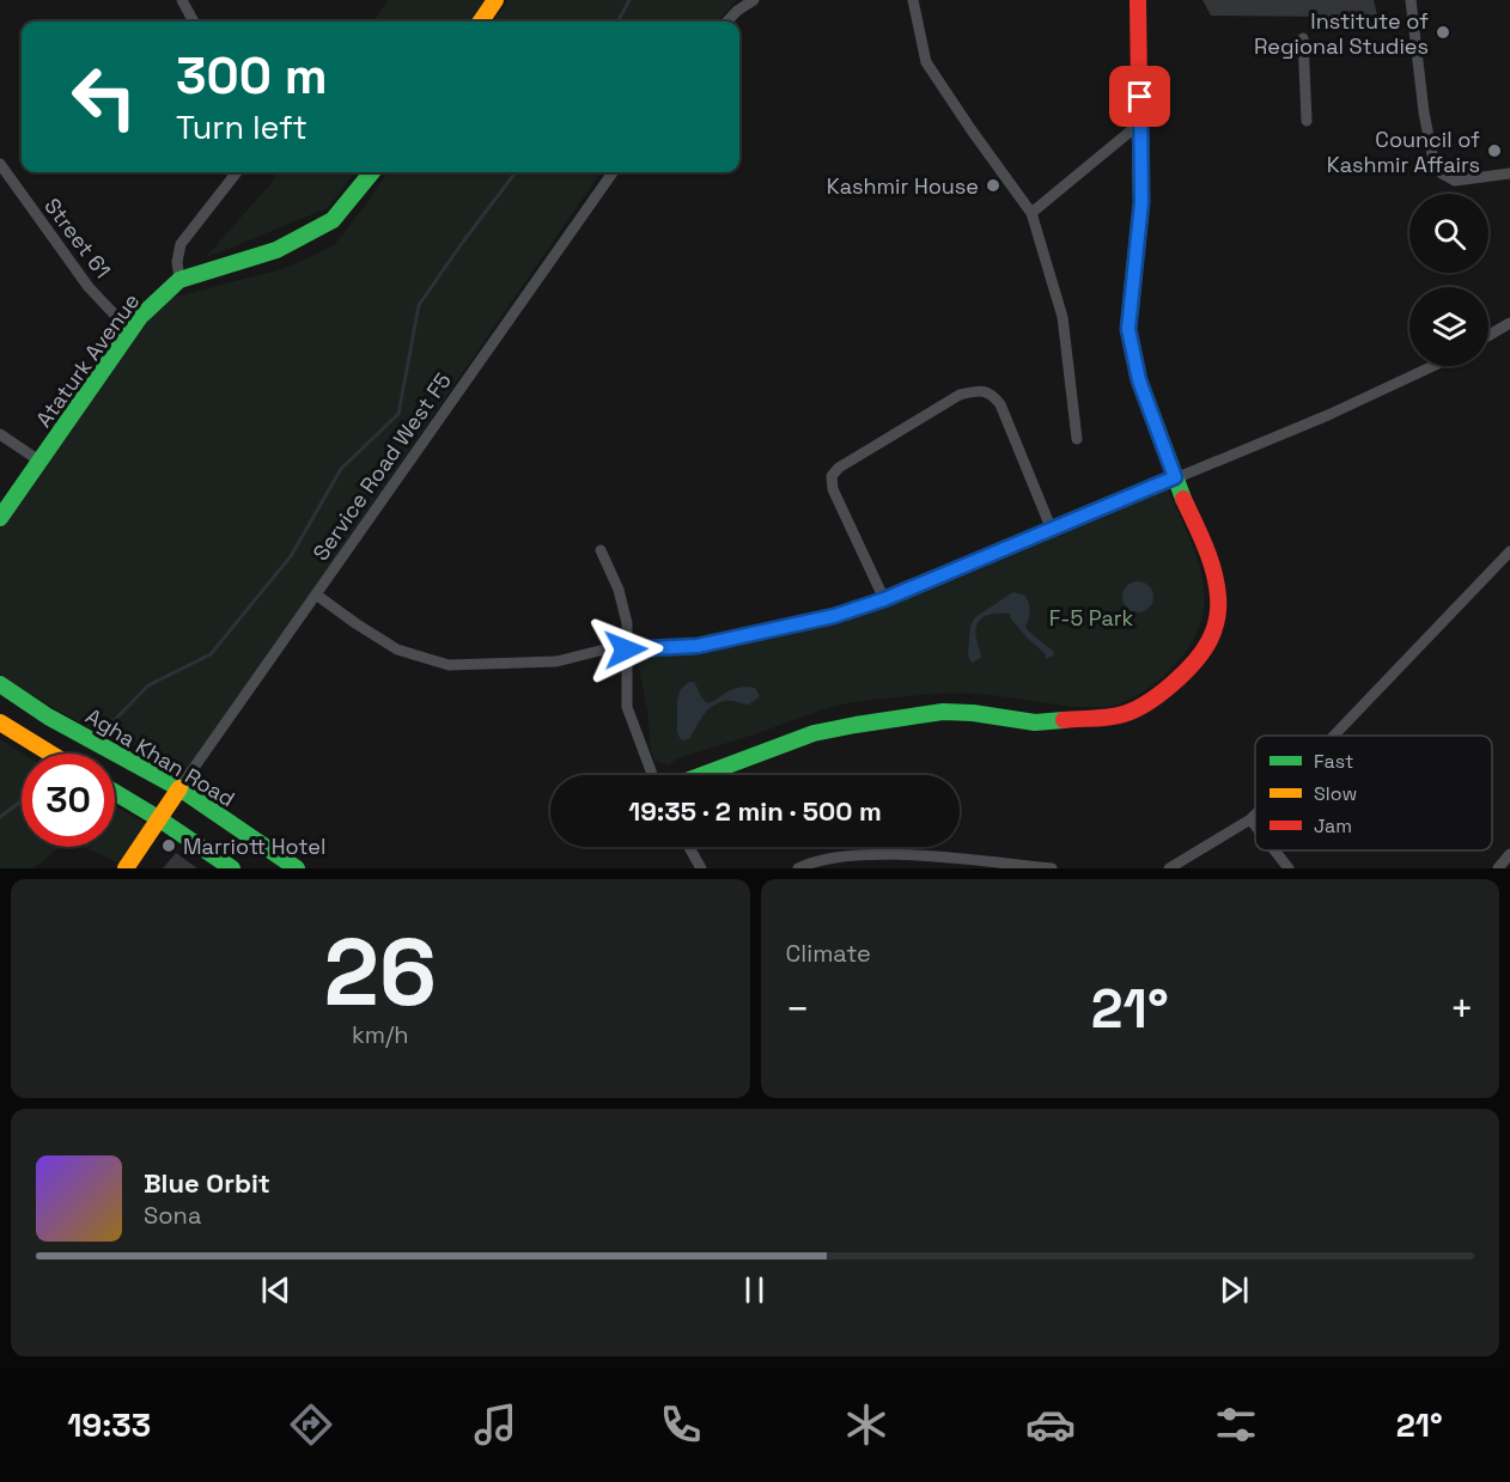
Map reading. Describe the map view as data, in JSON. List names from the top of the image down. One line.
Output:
{"streets":{"street":["Street 61","Ataturk Avenue","Service Road West F5","Agha Khan Road"]},"crossings":[["Street 61","Ataturk Avenue"],["Service Road West F5","Agha Khan Road"]],"parks":["F-5 Park"],"places":["Institute of Regional Studies","Council of Kashmir Affairs","Kashmir House","Marriott Hotel"],"legend":["Fast","Slow","Jam"],"page":{"turn":["300 m","Turn left"],"limit":"30","trip":"19:35 · 2 min · 500 m","tile":[["26","km/h"],"Climate"],"heat":["−","21°","+"],"song":["Blue Orbit","Sona"],"tabs":["19:33","21°"]}}
